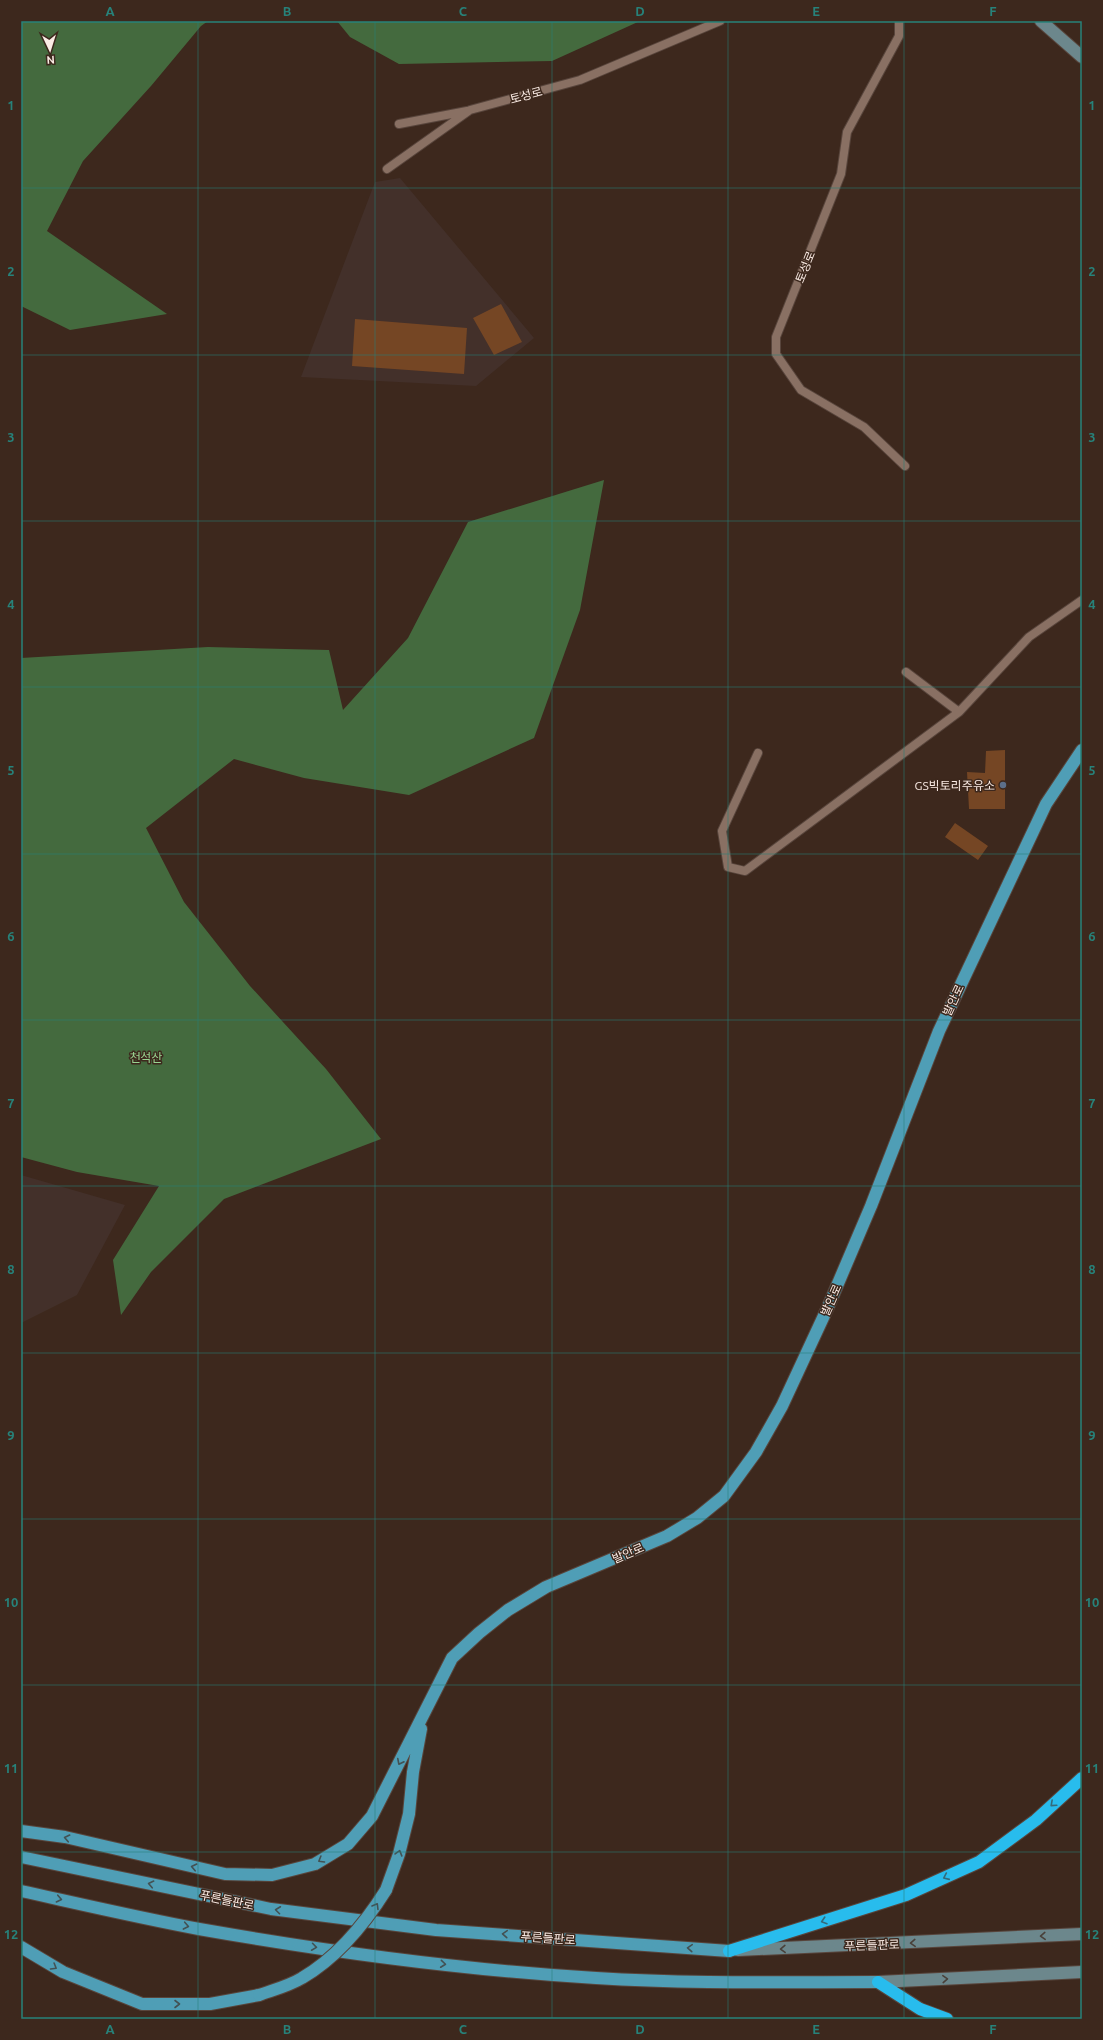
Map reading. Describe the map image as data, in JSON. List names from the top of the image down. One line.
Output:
{"streets":{"main road":["발안로","푸른들판로"],"lane":["토성로"]},"parks":["천석산"],"places":["GS빅토리주유소"],"north":"bottom","grid":{"columns":["A","B","C","D","E","F"],"rows":["1","2","3","4","5","6","7","8","9","10","11","12"]}}
